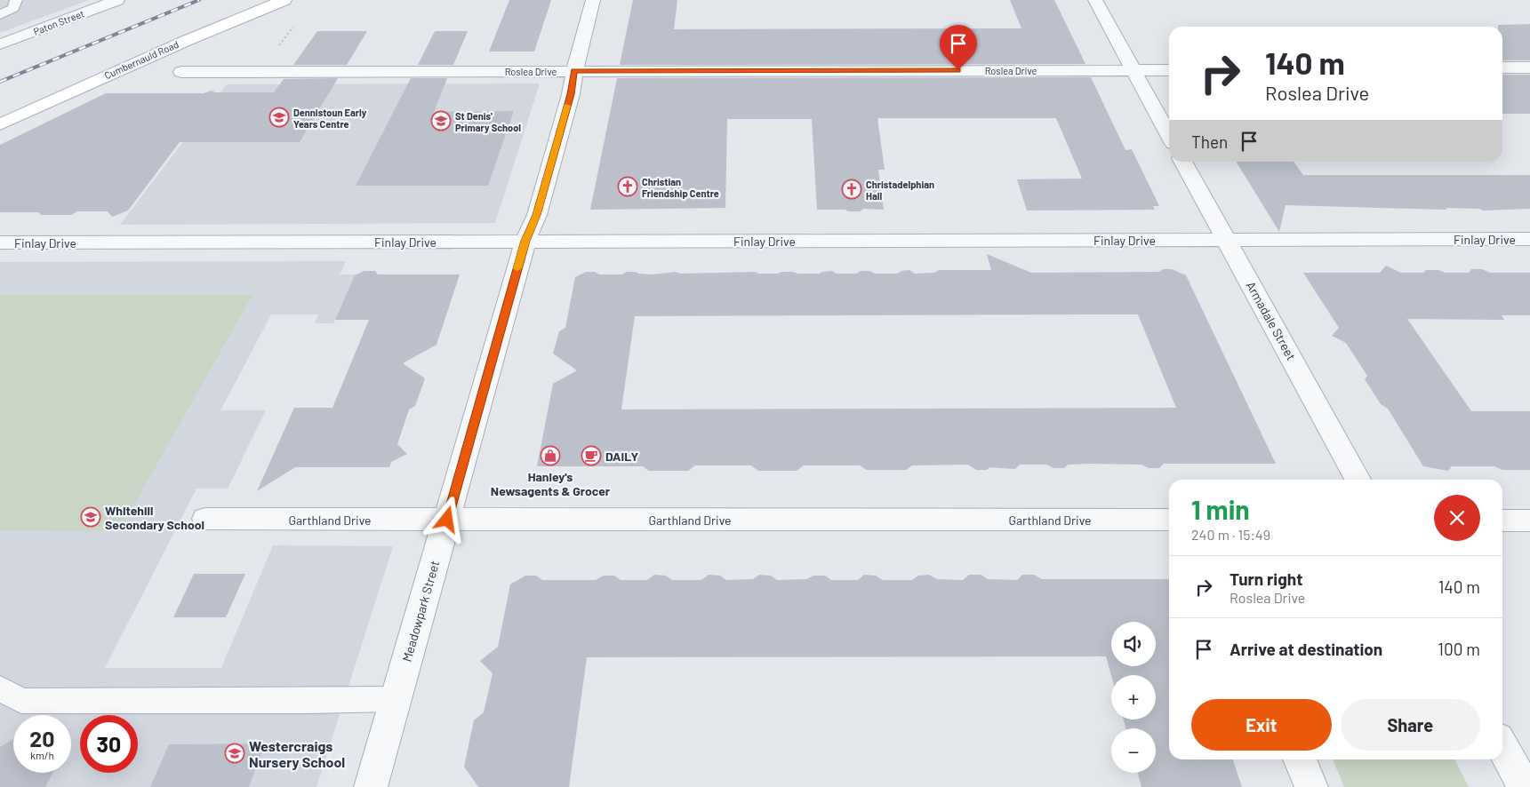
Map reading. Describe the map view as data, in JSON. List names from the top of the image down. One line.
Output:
{"streets":{"main road":["Cumbernauld Road"],"street":["Paton Street","Roslea Drive","Finlay Drive","Armadale Street","Garthland Drive","Meadowpark Street"]},"crossings":[["Roslea Drive","Meadowpark Street"],["Finlay Drive","Armadale Street"],["Finlay Drive","Meadowpark Street"],["Garthland Drive","Meadowpark Street"]],"places":{"school or university":["Dennistoun Early Years Centre","St Denis' Primary School","Whitehill Secondary School","Westercraigs Nursery School"],"church":["Christian Friendship Centre","Christadelphian Hall"],"shop":["Hanley's Newsagents & Grocer"],"cafe":["DAILY"]},"page":{"turn":["140 m","Roslea Drive"],"then":"Then","heading":["1 min","240 m · 15:49"],"list":[{"name":"Turn right","note":"Roslea Drive","value":"140 m"},{"name":"Arrive at destination","value":"100 m"}],"map_buttons":["+","−"],"buttons":["Exit","Share"],"speed":"20 km/h","limit":"30"}}
